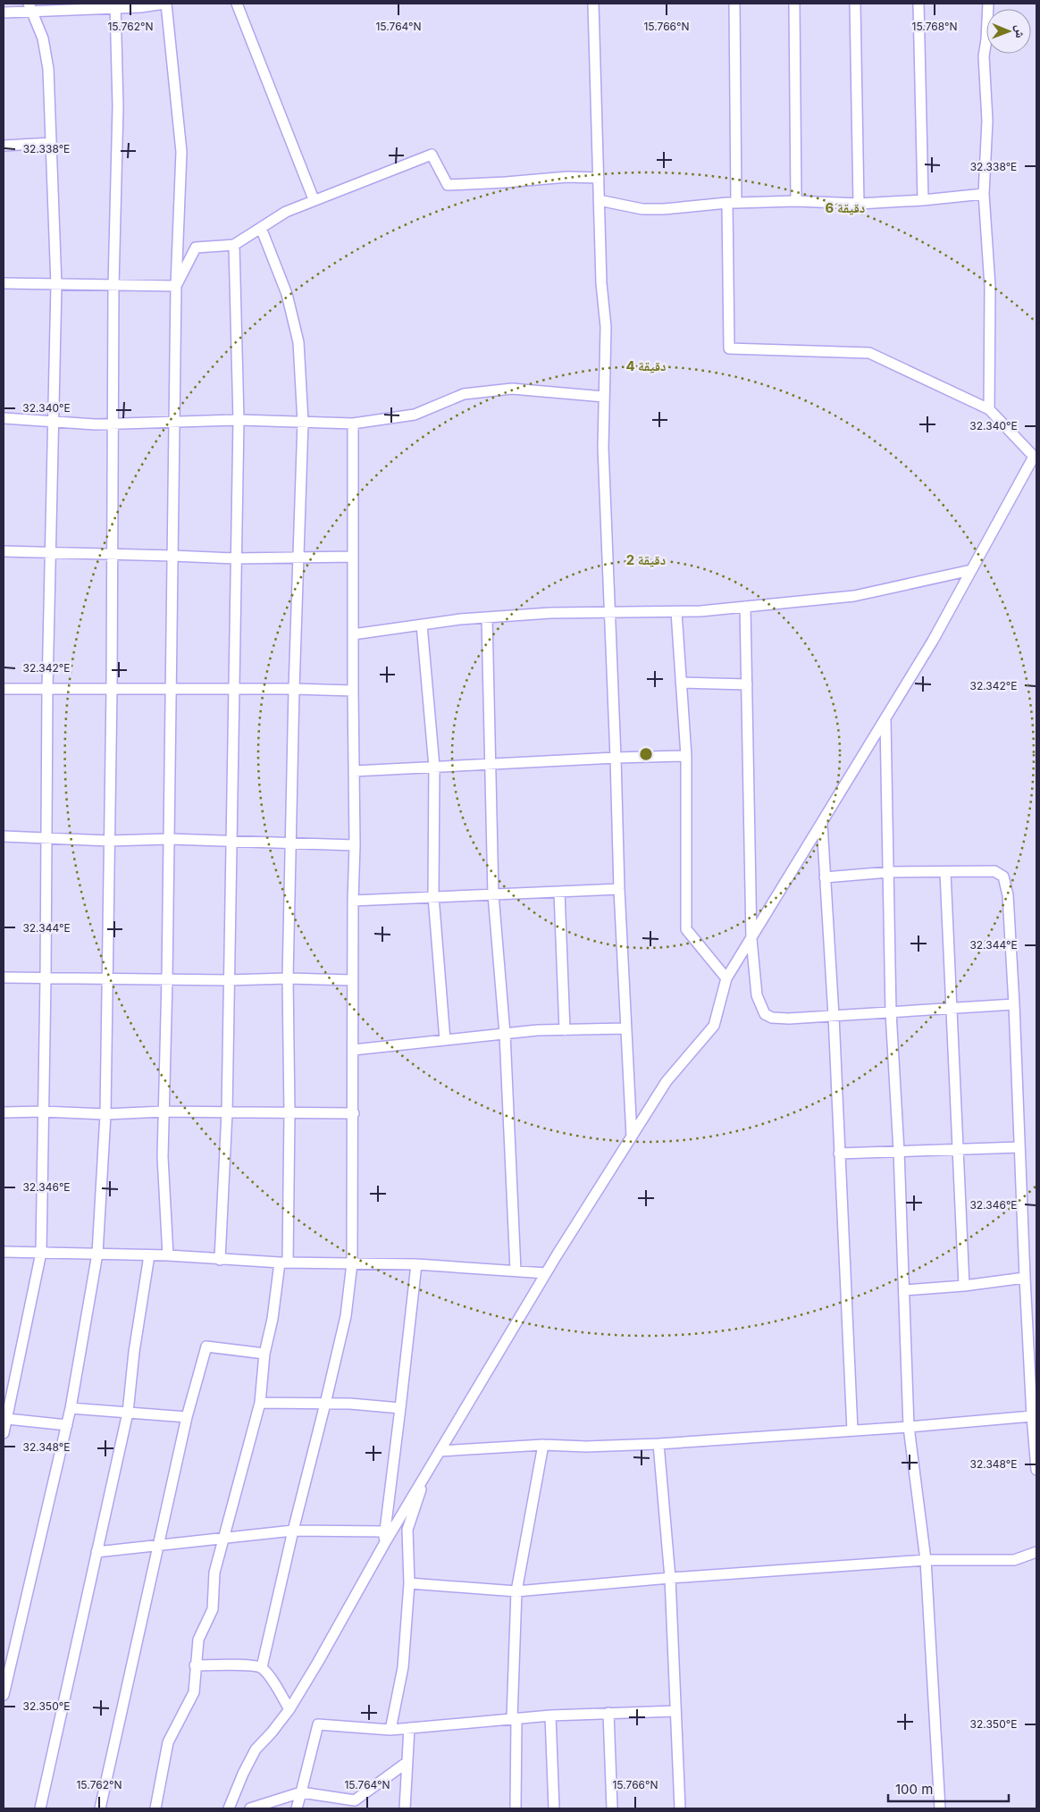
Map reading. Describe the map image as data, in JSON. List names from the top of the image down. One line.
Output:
{"scale_bar":"100 m","north":"right","coordinates":["15.762°N","15.764°N","15.766°N","15.768°N","32.338°E","32.340°E","32.342°E","32.344°E","32.346°E","32.348°E","32.350°E"],"rings":["6 دقيقة","4 دقيقة","2 دقيقة"]}
